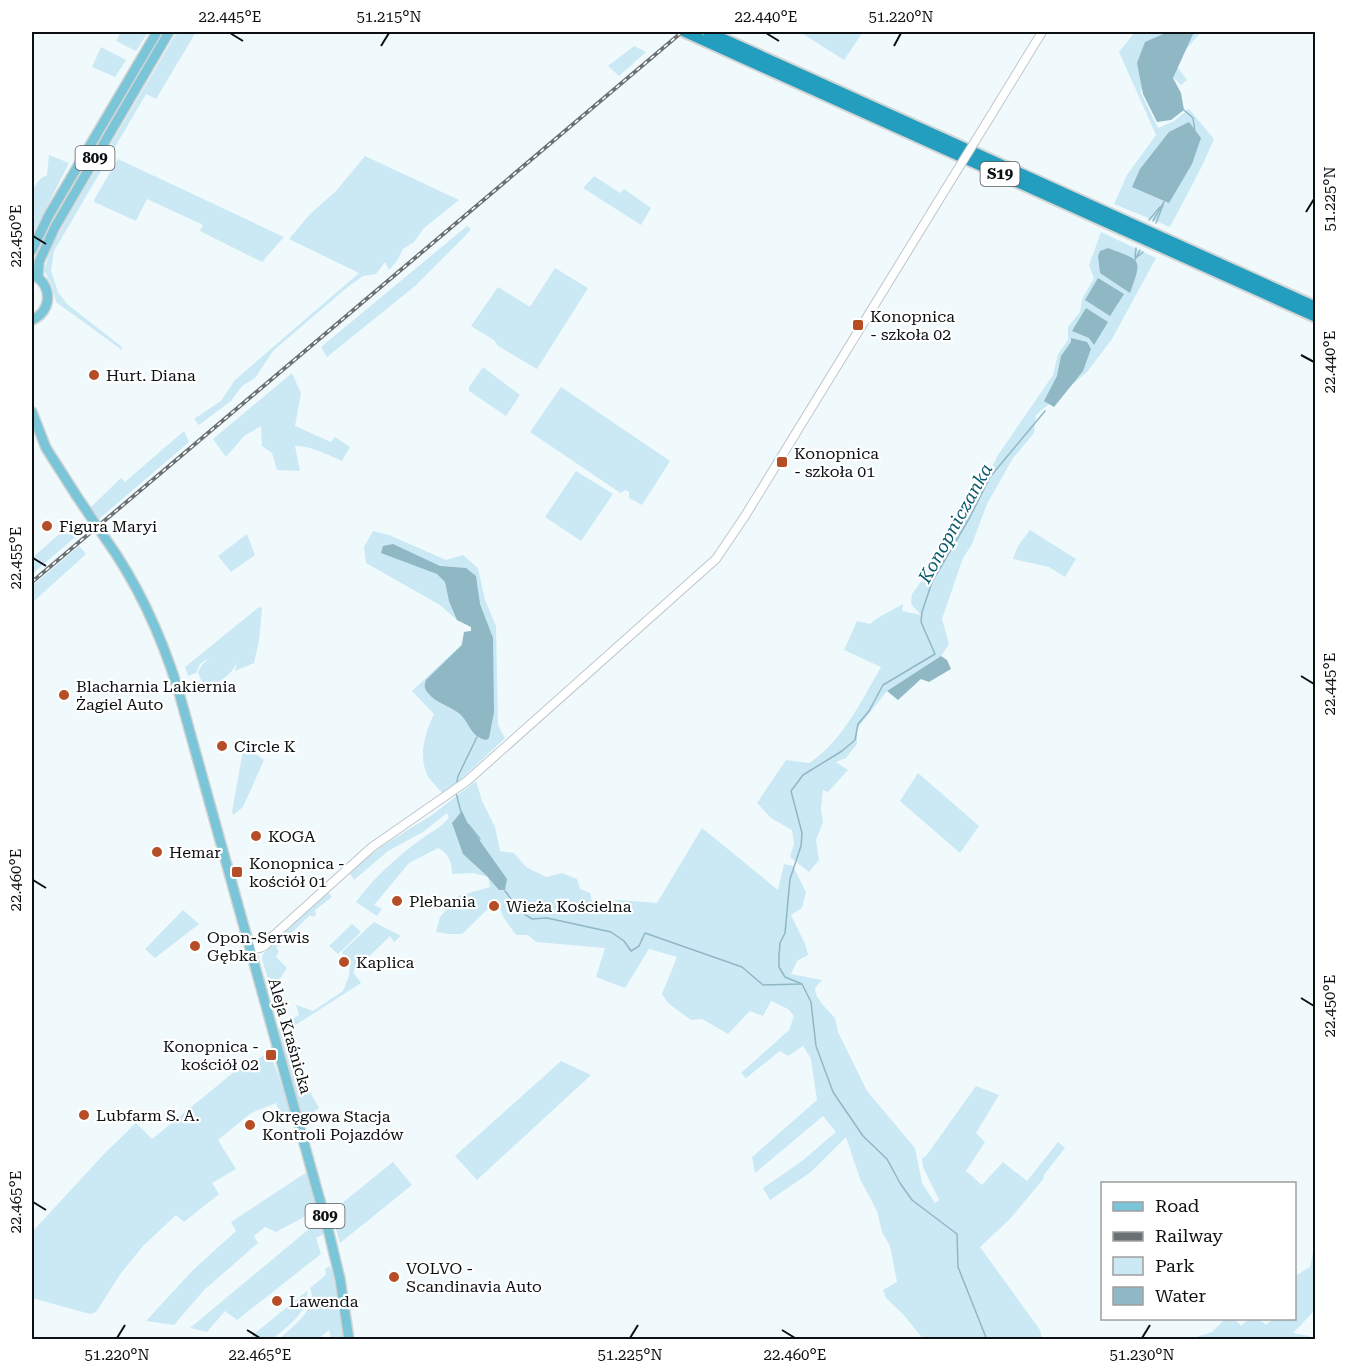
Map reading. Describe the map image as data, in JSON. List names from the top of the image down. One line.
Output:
{"streets":{"highway":["S19"],"main road":["809","Aleja Kraśnicka"]},"water":["Konopniczanka"],"places":{"transit":["Konopnica - szkoła 02","Konopnica - szkoła 01","Konopnica - kościół 01","Konopnica - kościół 02"],"other":["Hurt. Diana","Figura Maryi","Blacharnia Lakiernia Żagiel Auto","Circle K","KOGA","Hemar","Plebania","Wieża Kościelna","Opon-Serwis Gębka","Kaplica","Lubfarm S. A.","Okręgowa Stacja Kontroli Pojazdów","VOLVO - Scandinavia Auto","Lawenda"]},"legend":["Road","Railway","Park","Water"],"coordinates":["22.445°E","51.215°N","22.440°E","51.220°N","51.225°N","22.450°E","22.455°E","22.460°E","22.465°E","51.230°N"]}
